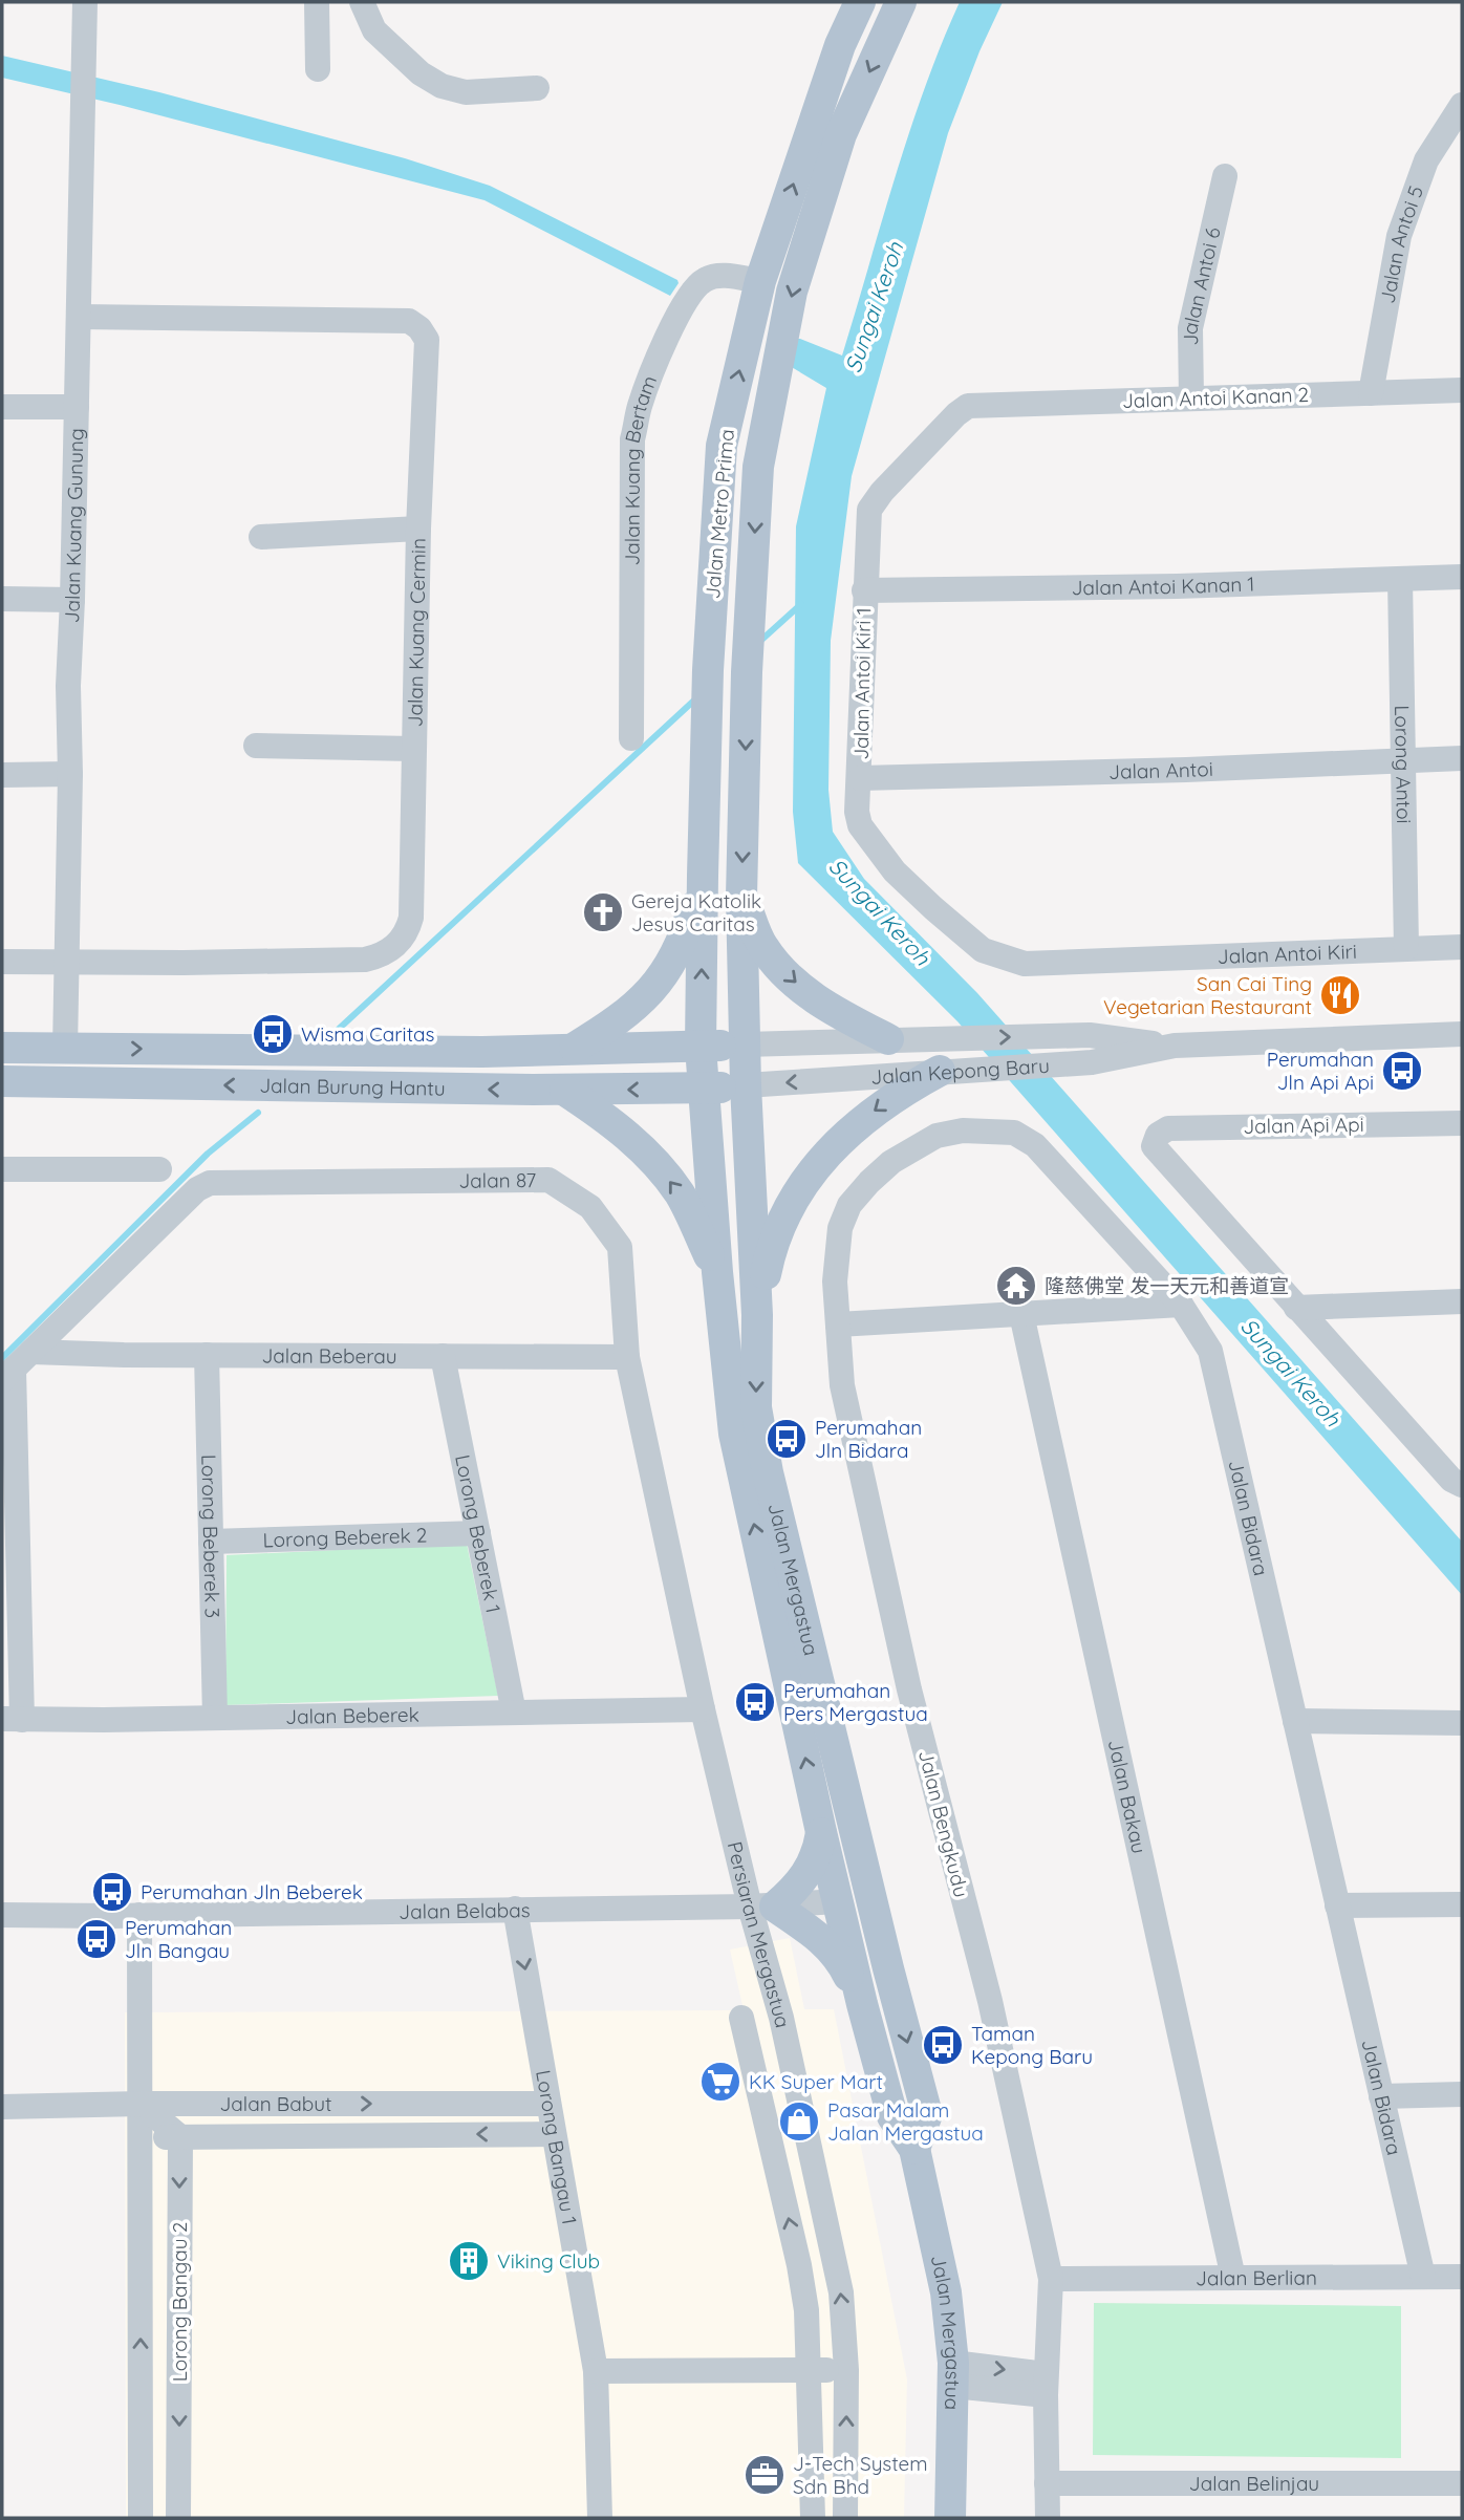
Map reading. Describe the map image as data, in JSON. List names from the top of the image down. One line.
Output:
{"streets":{"main road":["Jalan Metro Prima","Jalan Burung Hantu","Jalan Mergastua"],"street":["Jalan Antoi 5","Jalan Antoi 6","Jalan Antoi Kanan 2","Jalan Kuang Bertam","Jalan Kuang Gunung","Jalan Antoi Kanan 1","Jalan Kuang Cermin","Jalan Antoi Kiri 1","Lorong Antoi","Jalan Antoi","Jalan Antoi Kiri","Jalan Kepong Baru","Jalan Api Api","Jalan 87","Jalan Beberau","Jalan Bidara","Lorong Beberek 1","Lorong Beberek 3","Lorong Beberek 2","Jalan Beberek","Jalan Bakau","Jalan Bengkudu","Jalan Belabas","Persiaran Mergastua","Jalan Babut","Lorong Bangau 1","Jalan Berlian","Lorong Bangau 2","Jalan Belinjau"]},"crossings":[["Jalan Antoi 5","Jalan Antoi Kanan 2"],["Jalan Antoi 6","Jalan Antoi Kanan 2"],["Jalan Antoi Kanan 2","Jalan Antoi Kiri 1"],["Jalan Kuang Bertam","Jalan Metro Prima"],["Jalan Metro Prima","Jalan Kepong Baru"],["Jalan Metro Prima","Jalan Burung Hantu"],["Jalan Metro Prima","Jalan Mergastua"],["Jalan Kuang Gunung","Jalan Kuang Cermin"],["Jalan Kuang Gunung","Jalan Burung Hantu"],["Jalan Antoi Kanan 1","Jalan Antoi Kiri 1"],["Jalan Antoi Kanan 1","Lorong Antoi"],["Jalan Antoi Kiri 1","Jalan Antoi"],["Jalan Antoi Kiri 1","Jalan Antoi Kiri"],["Lorong Antoi","Jalan Antoi"],["Lorong Antoi","Jalan Antoi Kiri"],["Jalan Kepong Baru","Jalan Burung Hantu"],["Jalan Kepong Baru","Jalan Mergastua"],["Jalan Burung Hantu","Jalan Mergastua"],["Jalan 87","Jalan Beberau"],["Jalan 87","Persiaran Mergastua"],["Jalan Beberau","Lorong Beberek 1"],["Jalan Beberau","Lorong Beberek 3"],["Jalan Beberau","Persiaran Mergastua"],["Jalan Bidara","Jalan Bengkudu"],["Jalan Bidara","Jalan Berlian"],["Lorong Beberek 1","Lorong Beberek 2"],["Lorong Beberek 1","Jalan Beberek"],["Lorong Beberek 3","Lorong Beberek 2"],["Lorong Beberek 3","Jalan Beberek"],["Jalan Mergastua","Jalan Belabas"],["Jalan Beberek","Persiaran Mergastua"],["Jalan Bakau","Jalan Berlian"],["Jalan Bengkudu","Jalan Berlian"],["Jalan Bengkudu","Jalan Belinjau"],["Jalan Belabas","Persiaran Mergastua"],["Jalan Belabas","Lorong Bangau 1"],["Jalan Belabas","Lorong Bangau 2"],["Jalan Babut","Lorong Bangau 1"],["Jalan Babut","Lorong Bangau 2"]],"water":["Sungai Keroh"],"places":{"church":["Gereja Katolik Jesus Caritas"],"restaurant":["San Cai Ting Vegetarian Restaurant"],"bus stop":["Wisma Caritas","Perumahan Jln Api Api","Perumahan Jln Bidara","Perumahan Pers Mergastua","Perumahan Jln Beberek","Perumahan Jln Bangau","Taman Kepong Baru"],"temple":["隆慈佛堂 发一天元和善道宣"],"supermarket":["KK Super Mart"],"shop":["Pasar Malam Jalan Mergastua"],"building":["Viking Club"],"office":["J-Tech System Sdn Bhd"]}}
